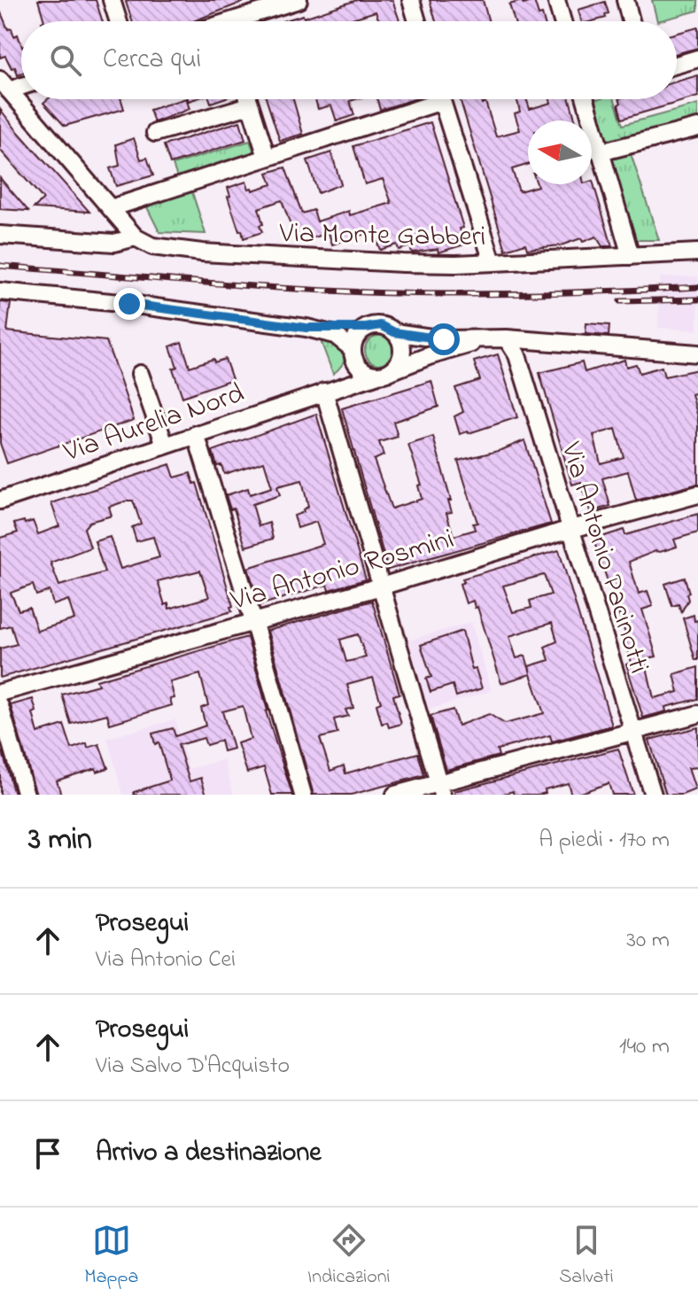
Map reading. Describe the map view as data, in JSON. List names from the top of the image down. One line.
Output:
{"streets":{"street":["Via Monte Gabberi","Via Aurelia Nord","Via Antonio Pacinotti","Via Antonio Rosmini"]},"crossings":[["Via Aurelia Nord","Via Antonio Pacinotti"],["Via Antonio Pacinotti","Via Antonio Rosmini"]],"north":"left","page":{"search":"Cerca qui","heading":["3 min","A piedi · 170 m"],"list":[["Prosegui","Via Antonio Cei","30 m"],["Prosegui","Via Salvo D'Acquisto","140 m"],"Arrivo a destinazione"],"nav":["Mappa","Indicazioni","Salvati"]}}
